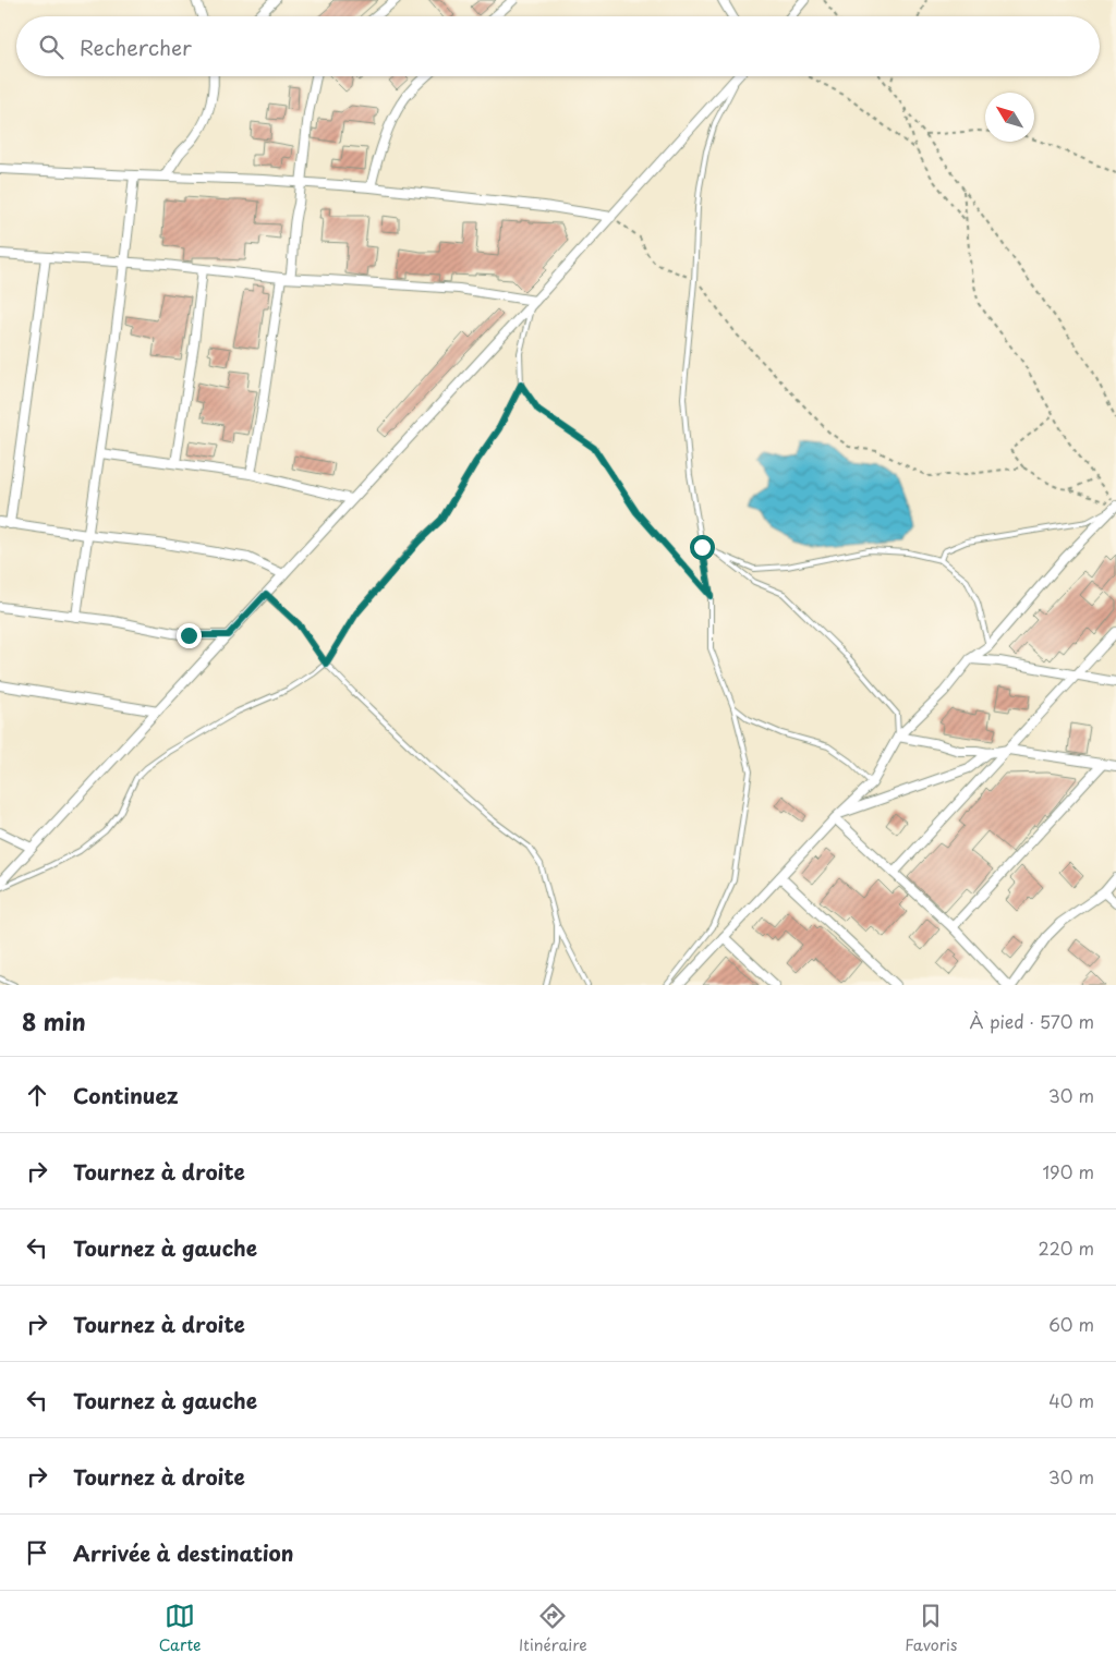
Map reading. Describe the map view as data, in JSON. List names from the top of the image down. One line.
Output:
{"north":"top left","page":{"search":"Rechercher","heading":["8 min","À pied · 570 m"],"list":[["Continuez","30 m"],["Tournez à droite","190 m"],["Tournez à gauche","220 m"],["Tournez à droite","60 m"],["Tournez à gauche","40 m"],["Tournez à droite","30 m"],"Arrivée à destination"],"nav":["Carte","Itinéraire","Favoris"]}}
